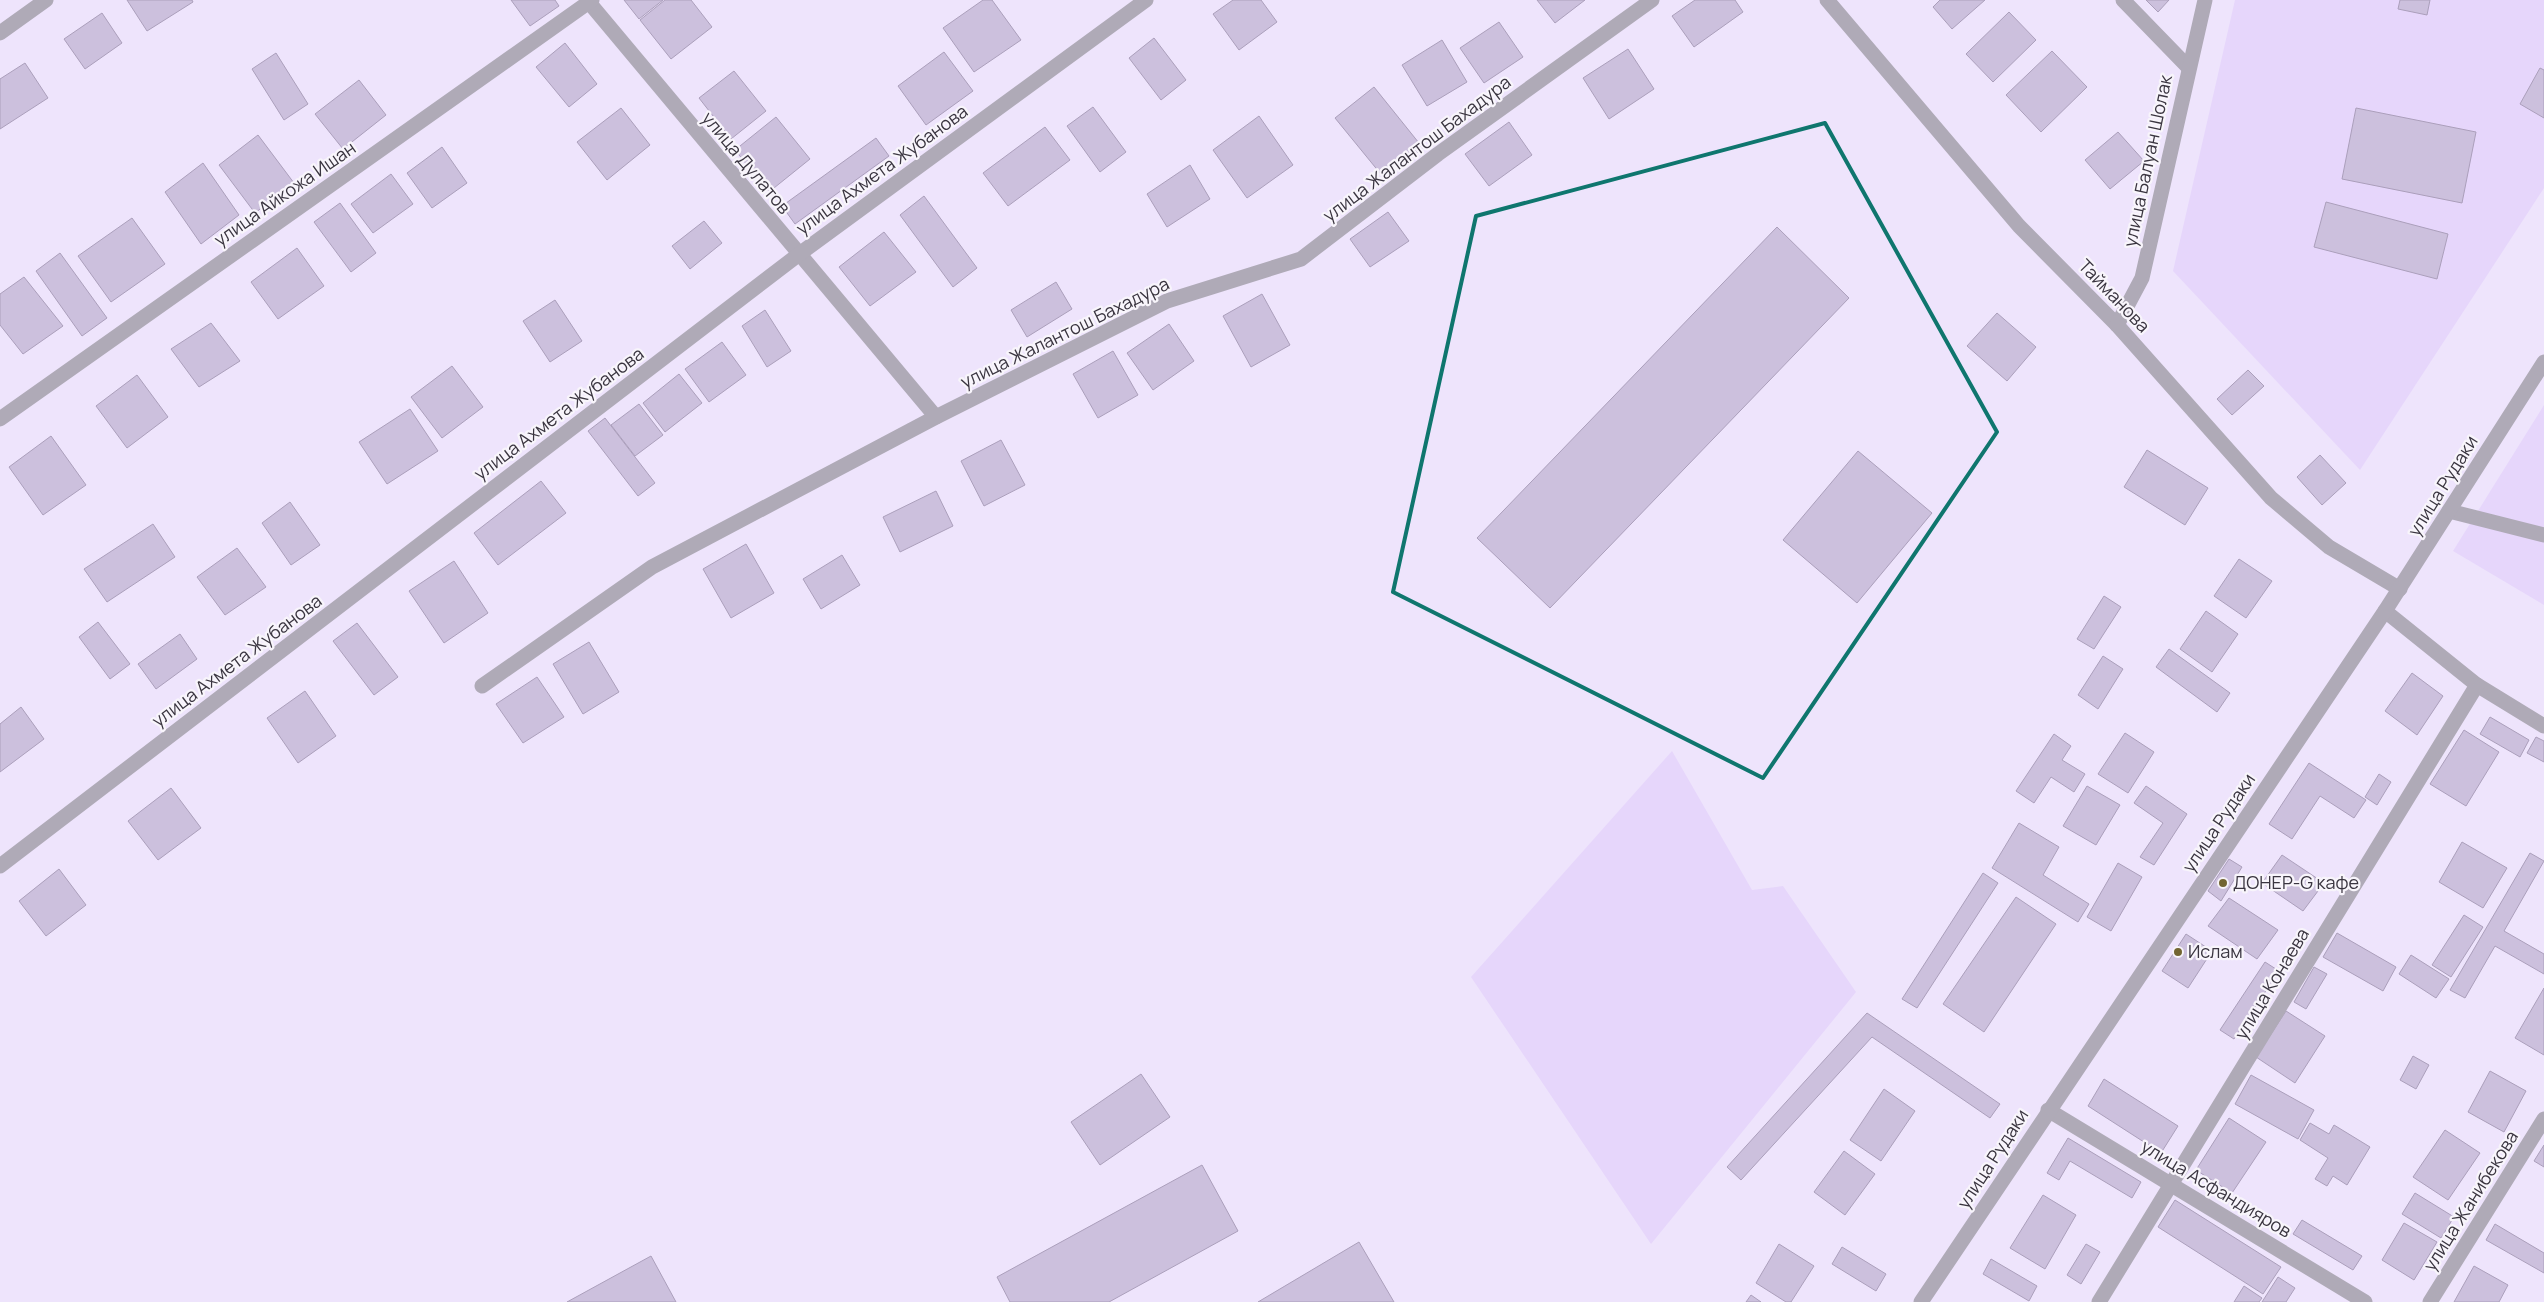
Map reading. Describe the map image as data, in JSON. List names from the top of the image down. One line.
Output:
{"streets":{"street":["улица Жалантош Бахадура","улица Балуан Шолак","улица Дулатов","улица Ахмета Жубанова","улица Айкожа Ишан","Тайманова","улица Рудаки","улица Конаева","улица Асфандияров","улица Жанибекова"]},"crossings":[["улица Жалантош Бахадура","улица Дулатов"],["улица Балуан Шолак","Тайманова"],["улица Дулатов","улица Ахмета Жубанова"],["улица Дулатов","улица Айкожа Ишан"],["Тайманова","улица Рудаки"],["улица Рудаки","улица Асфандияров"],["улица Конаева","улица Асфандияров"]],"places":["ДОНЕР-G кафе","Ислам"]}
